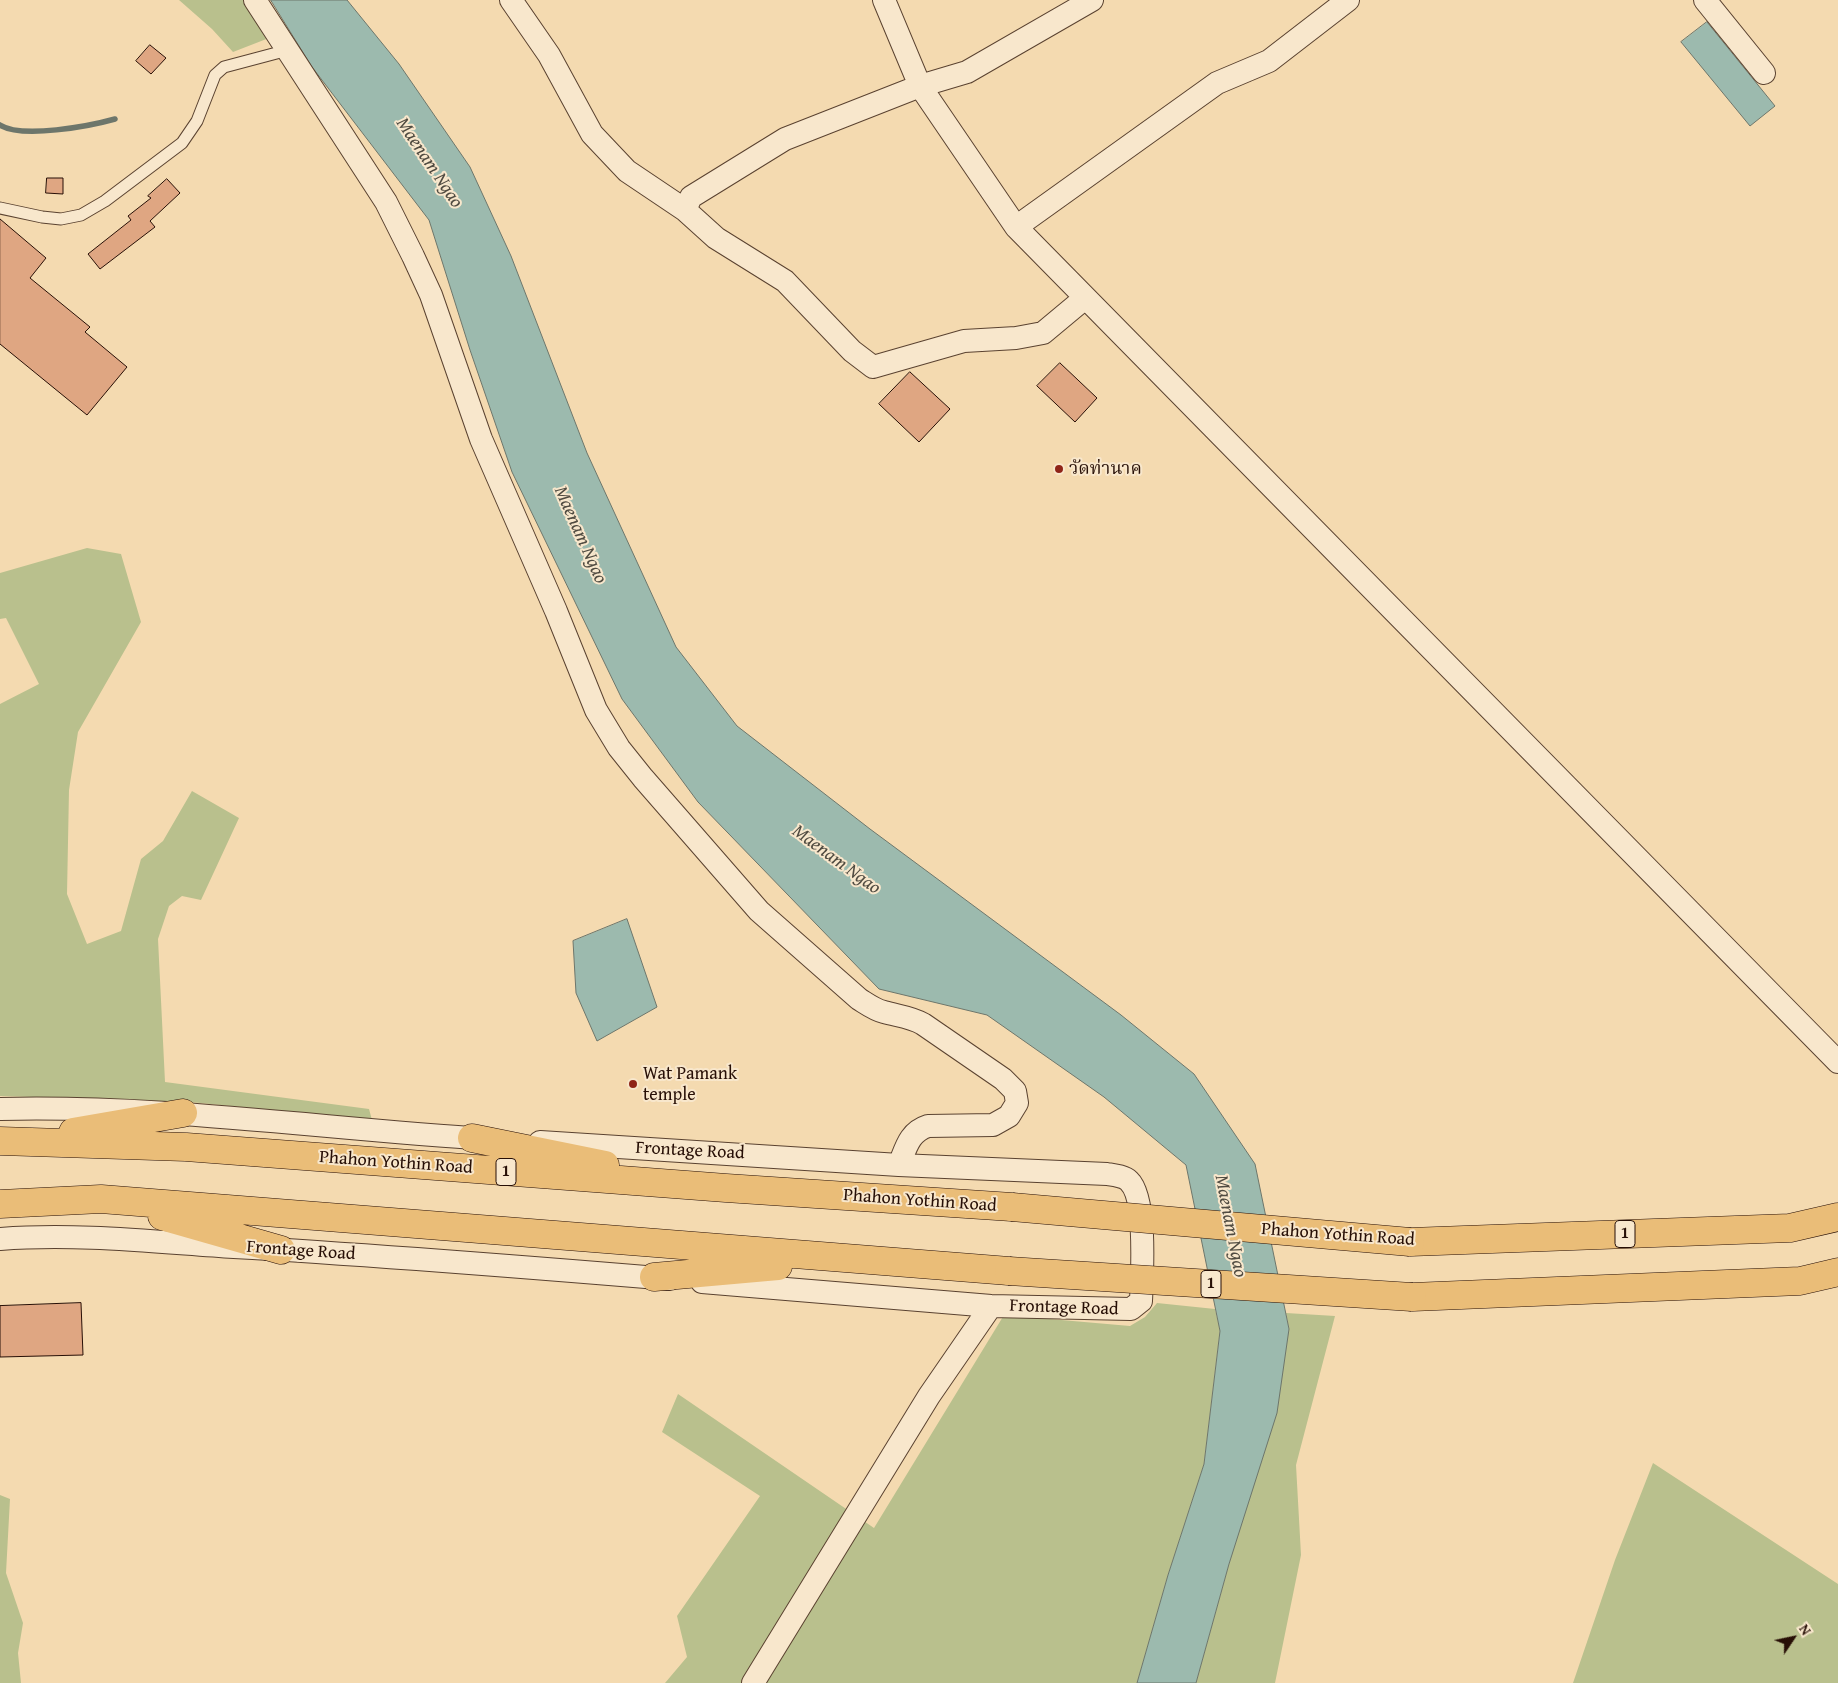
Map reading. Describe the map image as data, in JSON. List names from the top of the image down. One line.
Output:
{"streets":{"highway":["Phahon Yothin Road","1"],"street":["Frontage Road"]},"water":["Maenam Ngao"],"places":["วัดท่านาค","Wat Pamank temple"],"north":"top right"}
